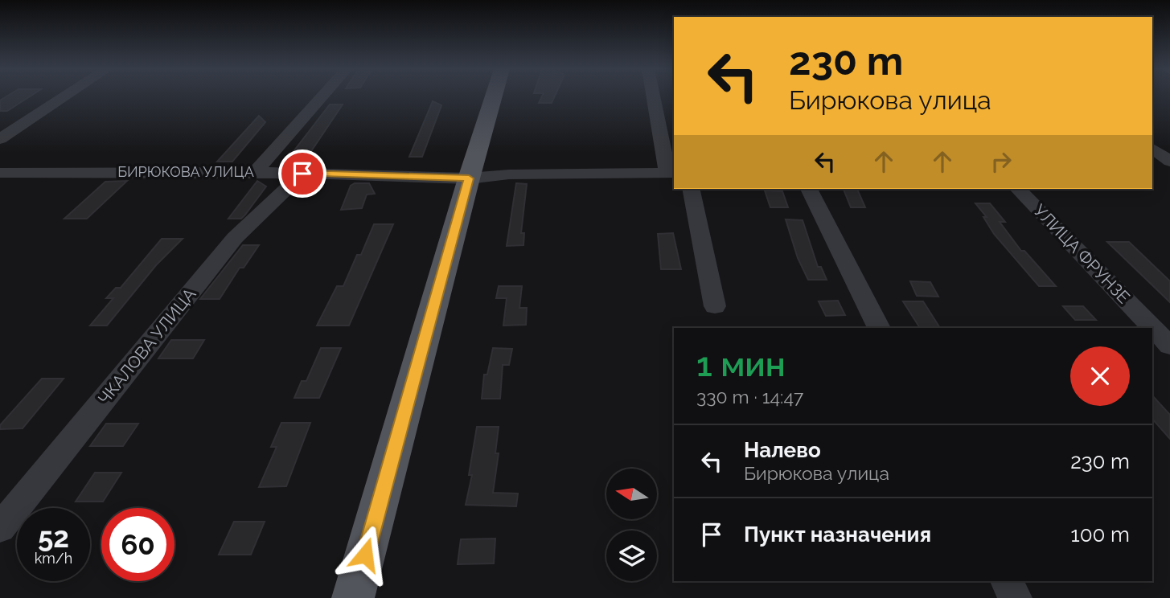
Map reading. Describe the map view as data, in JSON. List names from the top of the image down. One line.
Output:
{"streets":{"street":["БИРЮКОВА УЛИЦА","УЛИЦА ФРУНЗЕ","ЧКАЛОВА УЛИЦА"]},"crossings":[["БИРЮКОВА УЛИЦА","ЧКАЛОВА УЛИЦА"]],"north":"left","page":{"turn":["230 m","Бирюкова улица"],"heading":["1 мин","330 m · 14:47"],"list":[{"name":"Налево","note":"Бирюкова улица","value":"230 m"},{"name":"Пункт назначения","value":"100 m"}],"speed":"52 km/h","limit":"60"}}
